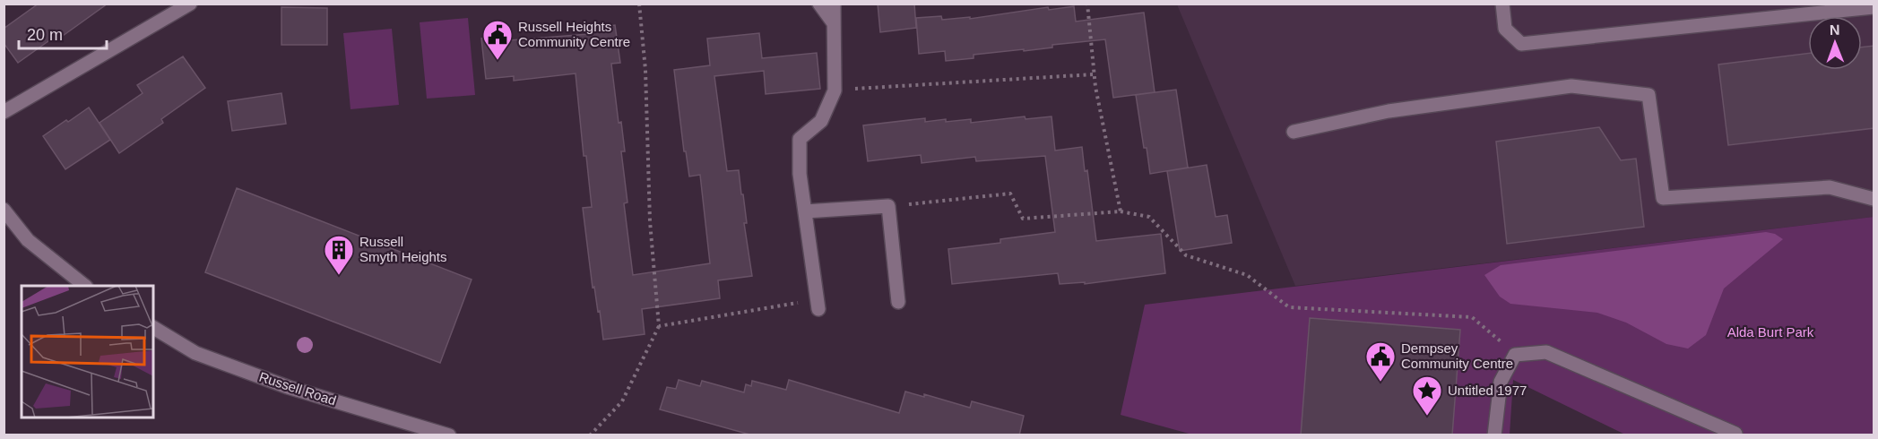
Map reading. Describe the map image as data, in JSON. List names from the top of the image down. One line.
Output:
{"streets":{"street":["Russell Road"]},"parks":["Alda Burt Park"],"places":{"public building":["Russell Heights Community Centre","Dempsey Community Centre"],"building":["Russell Smyth Heights"],"place":["Untitled 1977"]},"scale_bar":"20 m","north":"top"}
